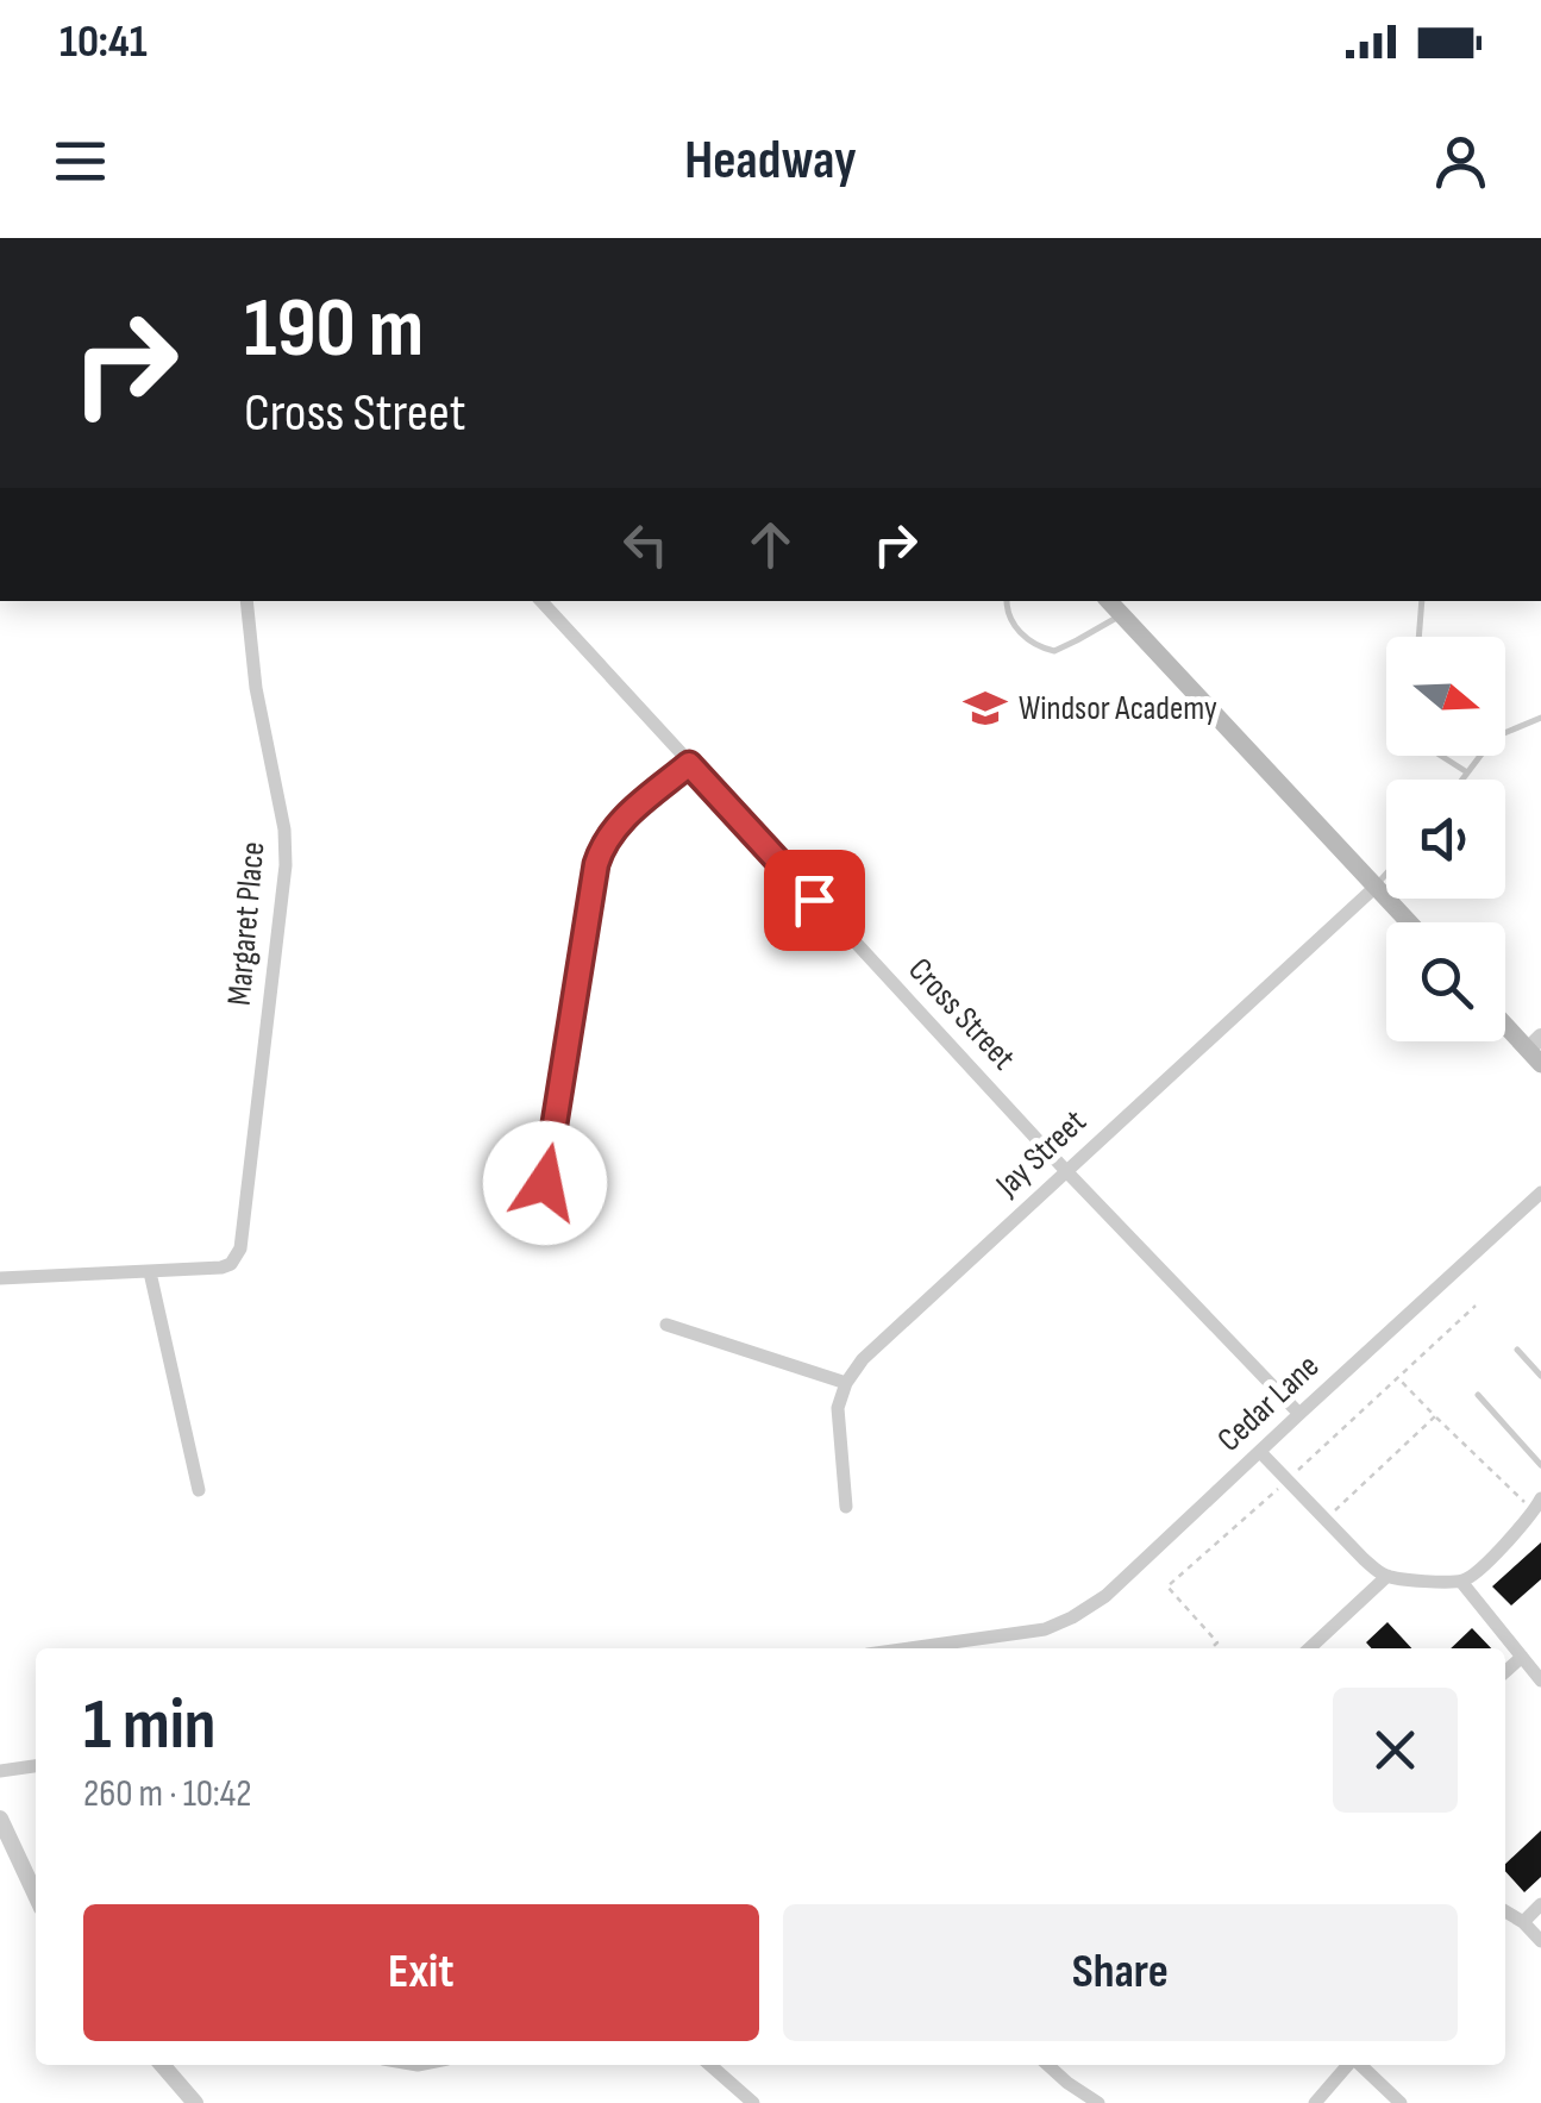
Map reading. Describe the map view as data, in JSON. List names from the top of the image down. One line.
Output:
{"streets":{"street":["Margaret Place","Cross Street","Jay Street","Cedar Lane"]},"crossings":[["Cross Street","Jay Street"],["Cross Street","Cedar Lane"]],"places":{"school or university":["Windsor Academy"]},"north":"right","page":{"status":"10:41","header":"Headway","turn":["190 m","Cross Street"],"heading":["1 min","260 m · 10:42"],"buttons":["Exit","Share"]}}
